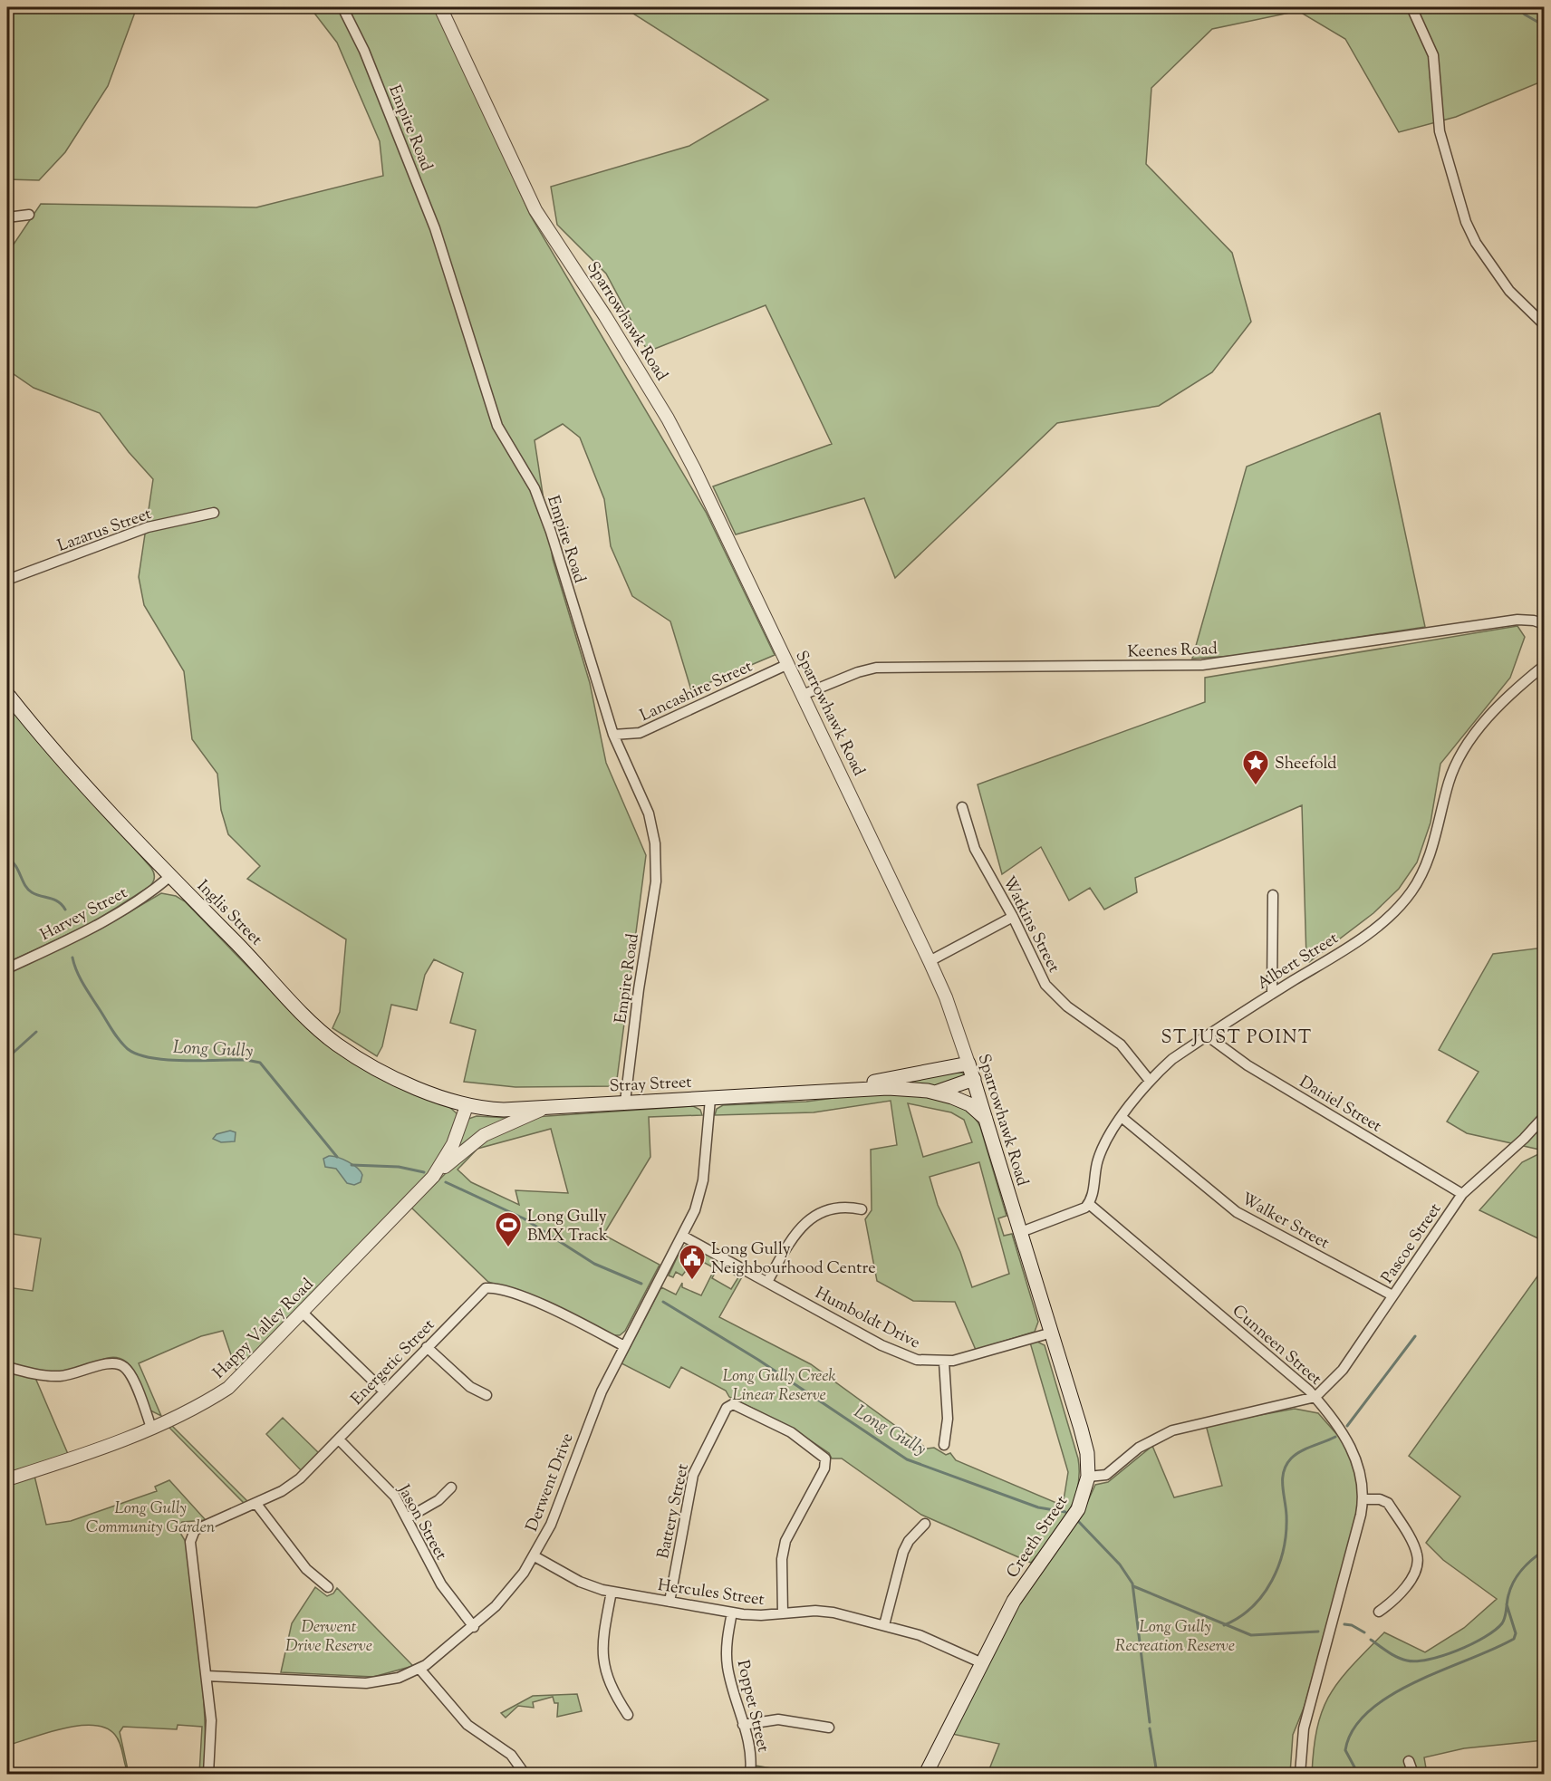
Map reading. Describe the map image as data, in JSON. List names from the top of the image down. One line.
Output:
{"streets":{"main road":["Sparrowhawk Road","Inglis Street","Stray Street","Creeth Street"],"street":["Empire Road","Lazarus Street","Keenes Road","Lancashire Street","Harvey Street","Watkins Street","Albert Street","Daniel Street","Walker Street","Pascoe Street","Humboldt Drive","Happy Valley Road","Cunneen Street","Energetic Street","Derwent Drive","Battery Street","Jason Street","Hercules Street","Poppet Street"]},"crossings":[["Empire Road","Lancashire Street"],["Empire Road","Stray Street"],["Sparrowhawk Road","Keenes Road"],["Sparrowhawk Road","Lancashire Street"],["Sparrowhawk Road","Stray Street"],["Sparrowhawk Road","Humboldt Drive"],["Sparrowhawk Road","Creeth Street"],["Inglis Street","Harvey Street"],["Inglis Street","Stray Street"],["Inglis Street","Happy Valley Road"],["Watkins Street","Albert Street"],["Albert Street","Daniel Street"],["Albert Street","Walker Street"],["Albert Street","Cunneen Street"],["Stray Street","Happy Valley Road"],["Stray Street","Derwent Drive"],["Daniel Street","Pascoe Street"],["Walker Street","Pascoe Street"],["Pascoe Street","Cunneen Street"],["Humboldt Drive","Derwent Drive"],["Energetic Street","Derwent Drive"],["Energetic Street","Jason Street"],["Derwent Drive","Jason Street"],["Derwent Drive","Hercules Street"],["Battery Street","Hercules Street"],["Creeth Street","Hercules Street"],["Hercules Street","Poppet Street"]],"districts":["ST JUST POINT"],"water":["Long Gully"],"parks":["Long Gully Creek Linear Reserve","Long Gully Community Garden","Derwent Drive Reserve","Long Gully Recreation Reserve"],"places":{"place":["Sheefold"],"sports":["Long Gully BMX Track"],"public building":["Long Gully Neighbourhood Centre"]}}
